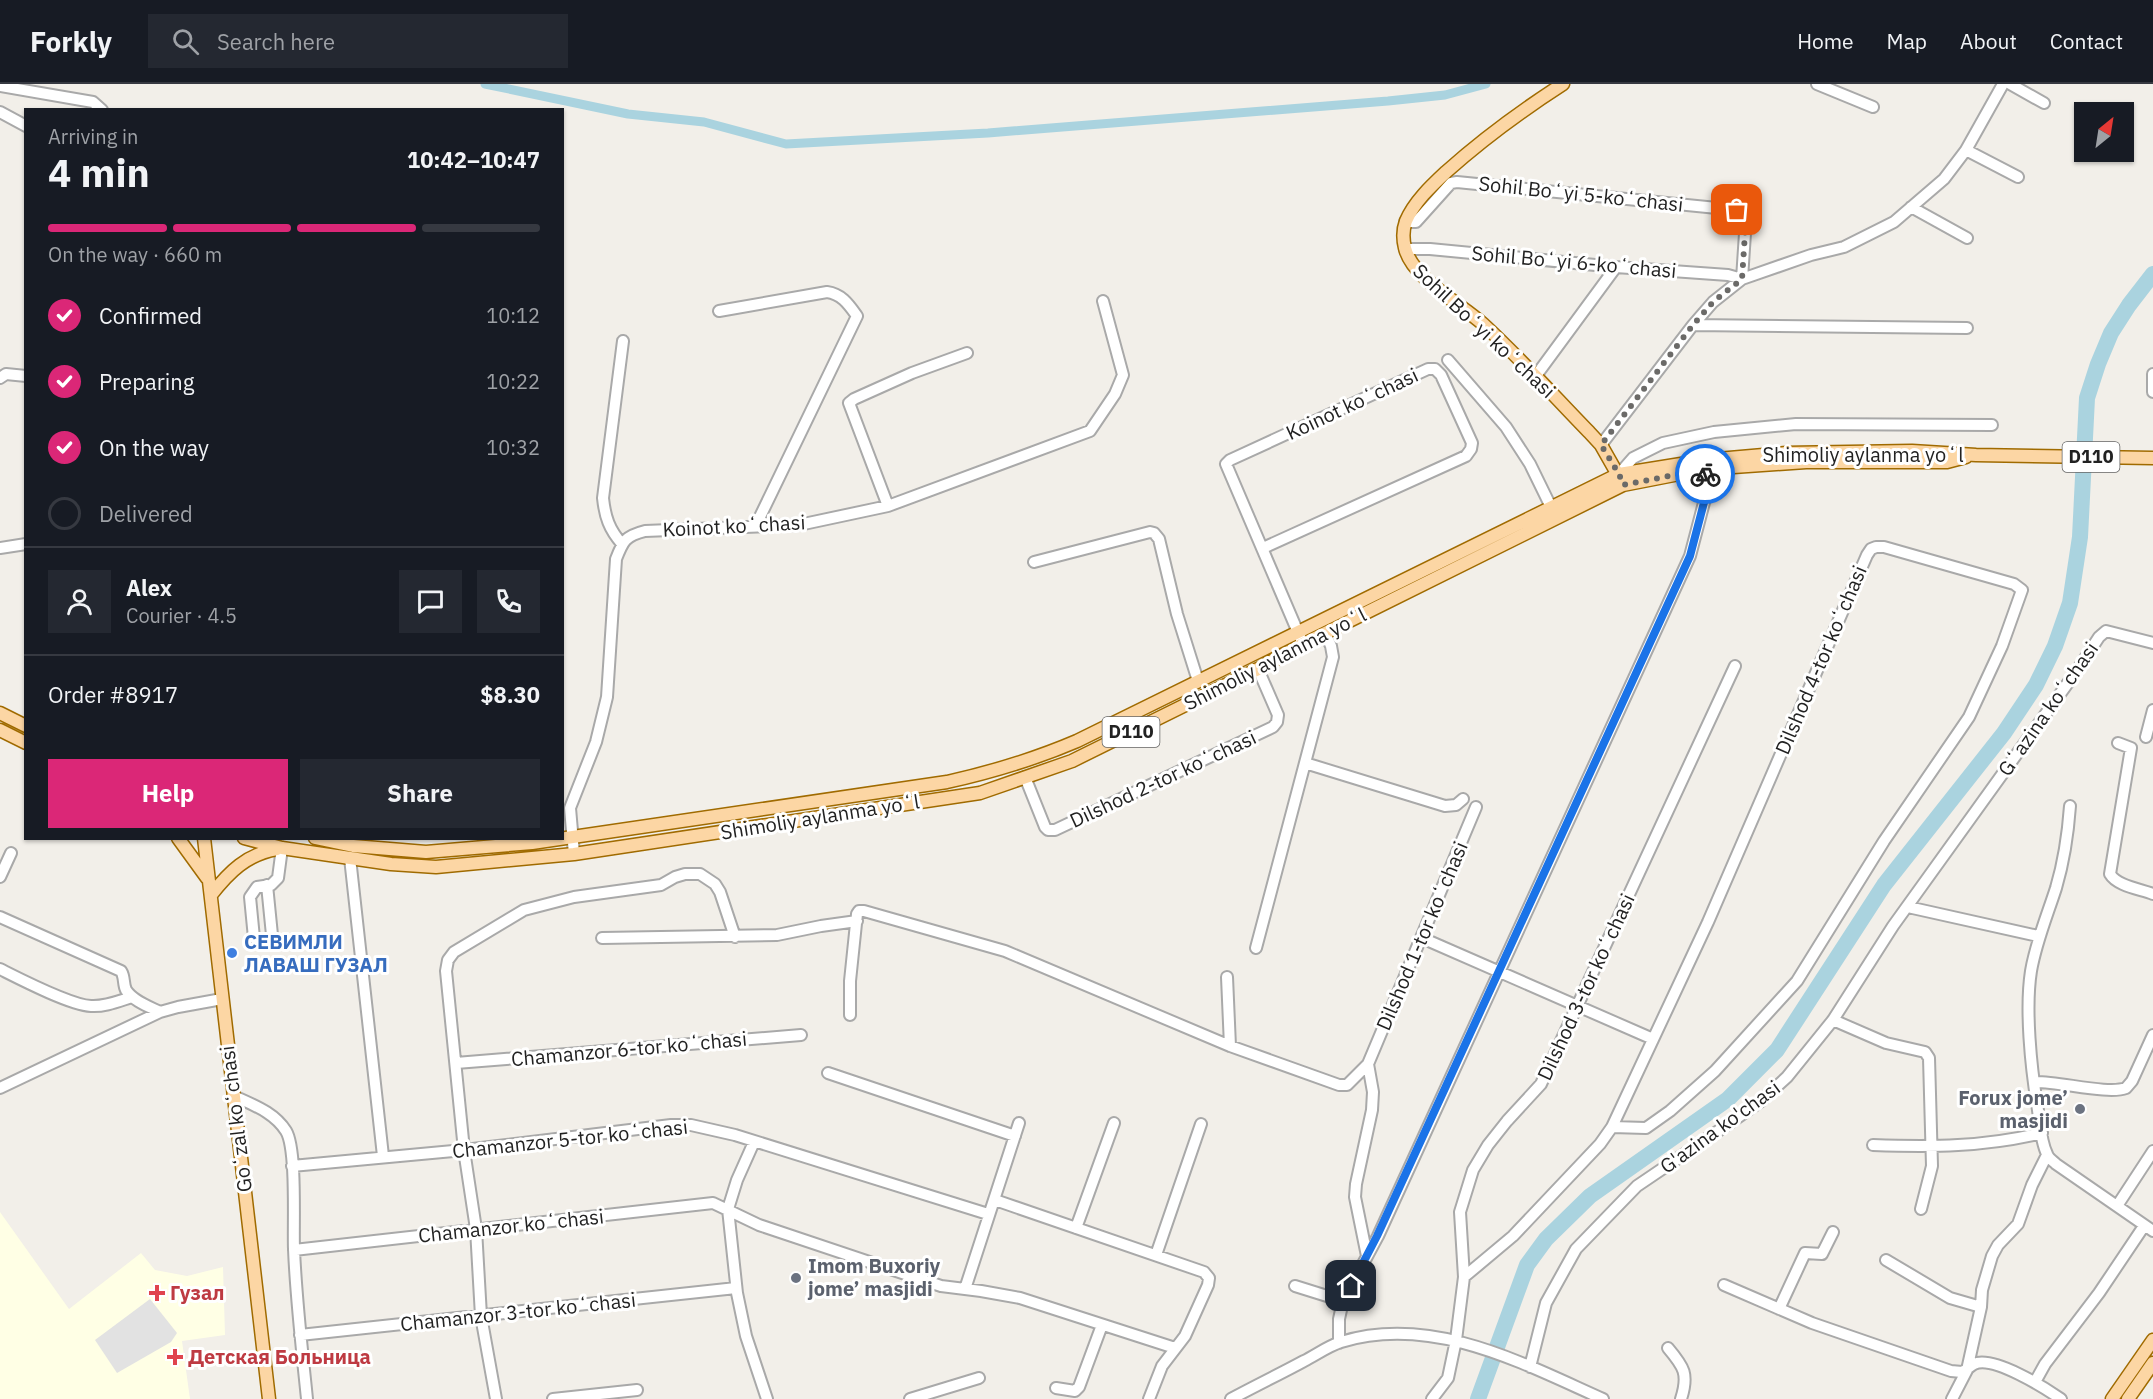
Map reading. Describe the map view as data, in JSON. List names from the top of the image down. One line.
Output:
{"streets":{"main road":["Sohil Boʻyi koʻchasi","Shimoliy aylanma yoʻl","D110","Goʻzal koʻchasi"],"street":["Sohil Boʻyi 5-koʻchasi","Sohil Boʻyi 6-koʻchasi","Koinot koʻchasi","Dilshod 4-tor koʻchasi","Gʻazina koʻchasi","Dilshod 2-tor koʻchasi","Dilshod 1-tor koʻchasi","Dilshod 3-tor koʻchasi","Chamanzor 6-tor koʻchasi","G'azina ko'chasi","Chamanzor 5-tor koʻchasi","Chamanzor koʻchasi","Chamanzor 3-tor koʻchasi"]},"crossings":[["Sohil Boʻyi 5-koʻchasi","Sohil Boʻyi 6-koʻchasi"],["Sohil Boʻyi 5-koʻchasi","Sohil Boʻyi koʻchasi"],["Sohil Boʻyi 6-koʻchasi","Sohil Boʻyi koʻchasi"],["Sohil Boʻyi koʻchasi","Shimoliy aylanma yoʻl"],["Koinot koʻchasi","Shimoliy aylanma yoʻl"],["Shimoliy aylanma yoʻl","Dilshod 2-tor koʻchasi"],["Dilshod 4-tor koʻchasi","Dilshod 3-tor koʻchasi"],["Gʻazina koʻchasi","G'azina ko'chasi"]],"places":{"other":["СЕВИМЛИ ЛАВАШ ГУЗАЛ","Forux jome’ masjidi","Imom Buxoriy jome’ masjidi"],"health":["Гузал","Детская Больница"]},"north":"top right","page":{"header":"Forkly","search":"Search here","nav":["Home","Map","About","Contact"],"heading":["4 min","Arriving in","10:42–10:47"],"panel":["Alex","Courier · 4.5","Order #8917","$8.30"],"bar":"On the way · 660 m","list":[["Confirmed","10:12"],["Preparing","10:22"],["On the way","10:32"],"Delivered"],"buttons":["Help","Share"]}}
